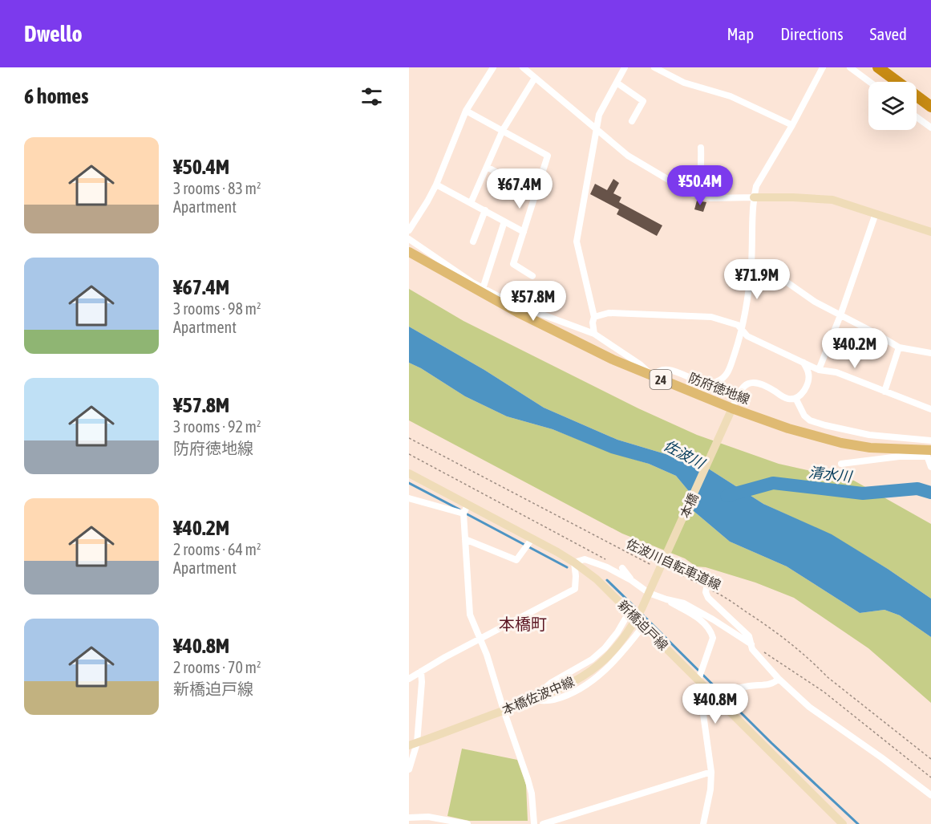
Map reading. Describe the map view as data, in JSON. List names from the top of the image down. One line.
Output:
{"streets":{"main road":["24","防府徳地線"],"street":["本橋","新橋迫戸線","本橋佐波中線"],"path":["佐波川自転車道線"]},"crossings":[["防府徳地線","本橋"],["本橋","本橋佐波中線"]],"districts":["本橋町"],"water":["佐波川","清水川"],"page":{"header":"Dwello","nav":["Map","Directions","Saved"],"heading":"6 homes","list":[{"name":"¥50.4M","note":"3 rooms · 83 m² · Apartment"},{"name":"¥67.4M","note":"3 rooms · 98 m² · Apartment"},{"name":"¥57.8M","note":"3 rooms · 92 m² · 防府徳地線"},{"name":"¥40.2M","note":"2 rooms · 64 m² · Apartment"},{"name":"¥40.8M","note":"2 rooms · 70 m² · 新橋迫戸線"}],"price":["¥50.4M","¥67.4M","¥71.9M","¥57.8M","¥40.2M","¥40.8M"]}}
